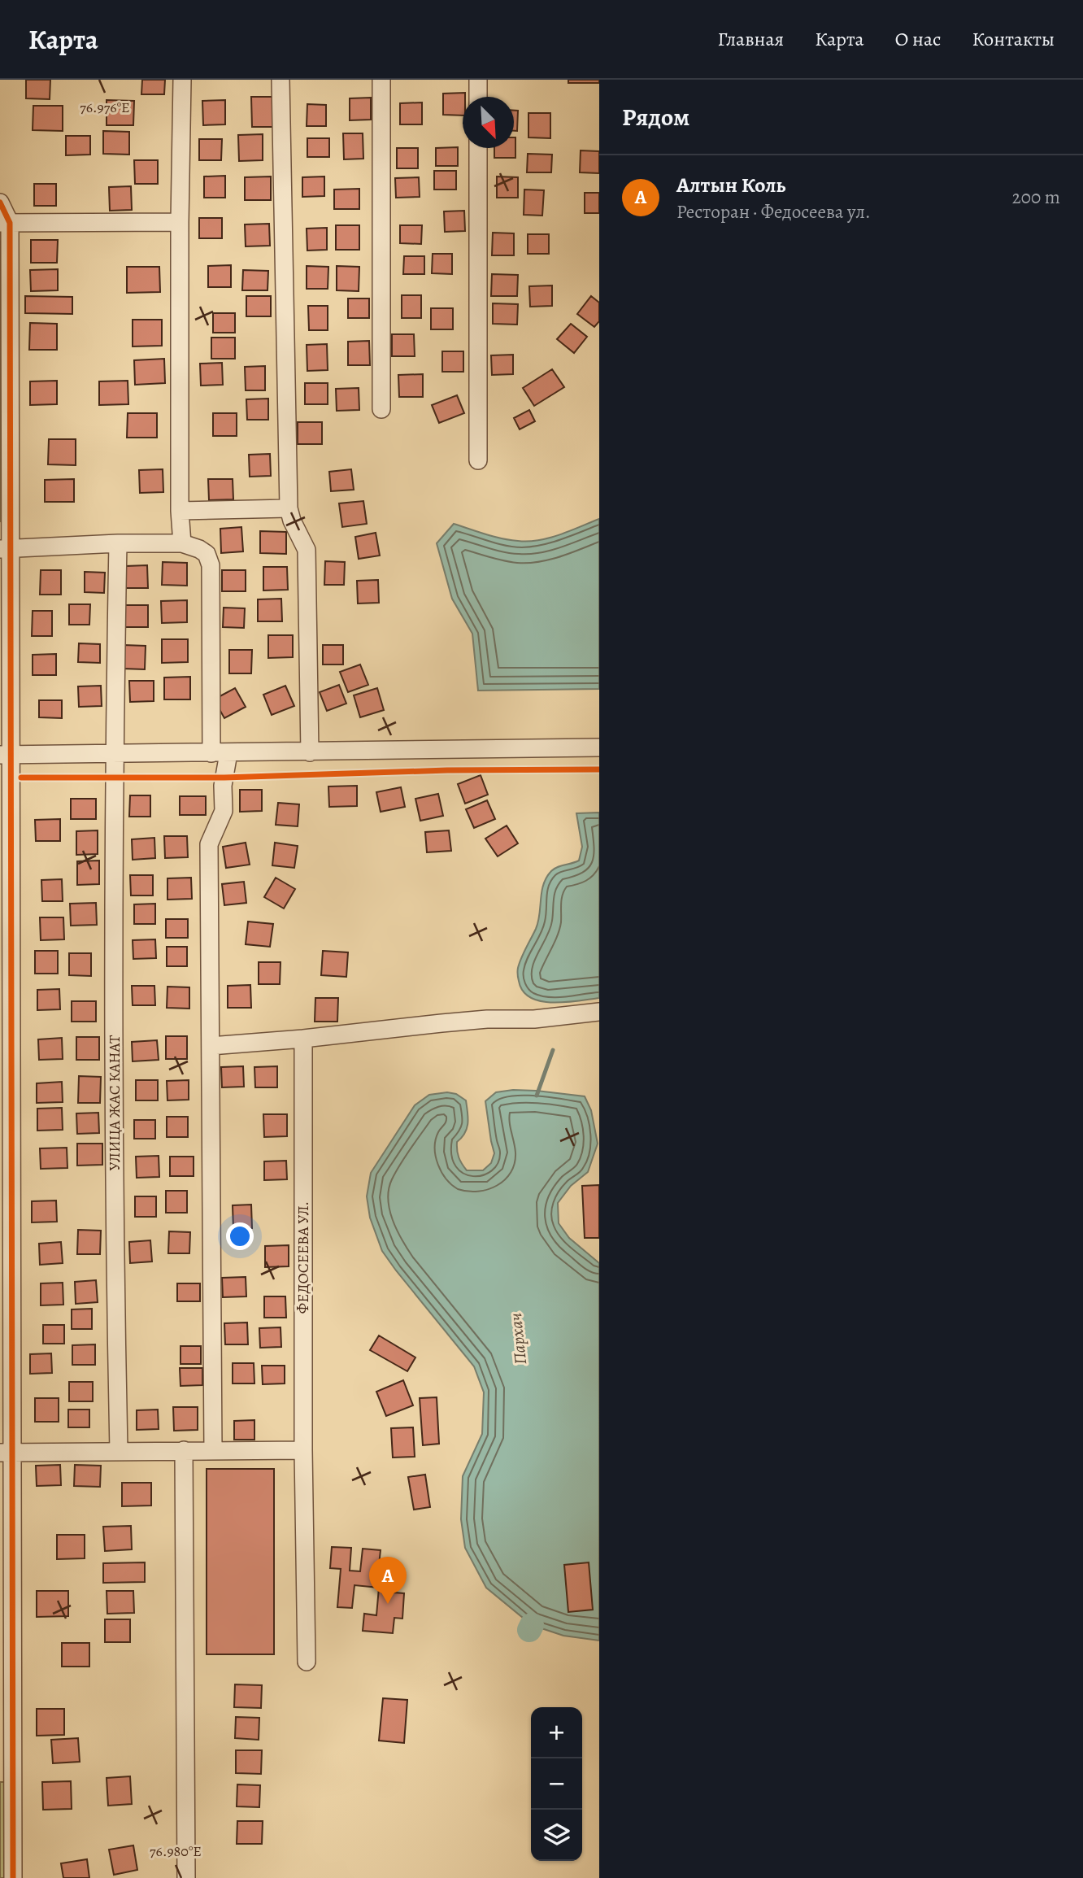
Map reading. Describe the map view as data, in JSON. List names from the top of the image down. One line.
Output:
{"streets":{"street":["УЛИЦА ЖАС КАНАТ","ФЕДОСЕЕВА УЛ."]},"water":["Пархач"],"north":"bottom right","page":{"header":"Карта","nav":["Главная","Карта","О нас","Контакты"],"heading":"Рядом","list":[{"mark":"A","name":"Алтын Коль","note":"Ресторан · Федосеева ул.","value":"200 m"}],"pins":"A","map_buttons":["+","−"]},"coordinates":["76.976°E","76.980°E"]}
